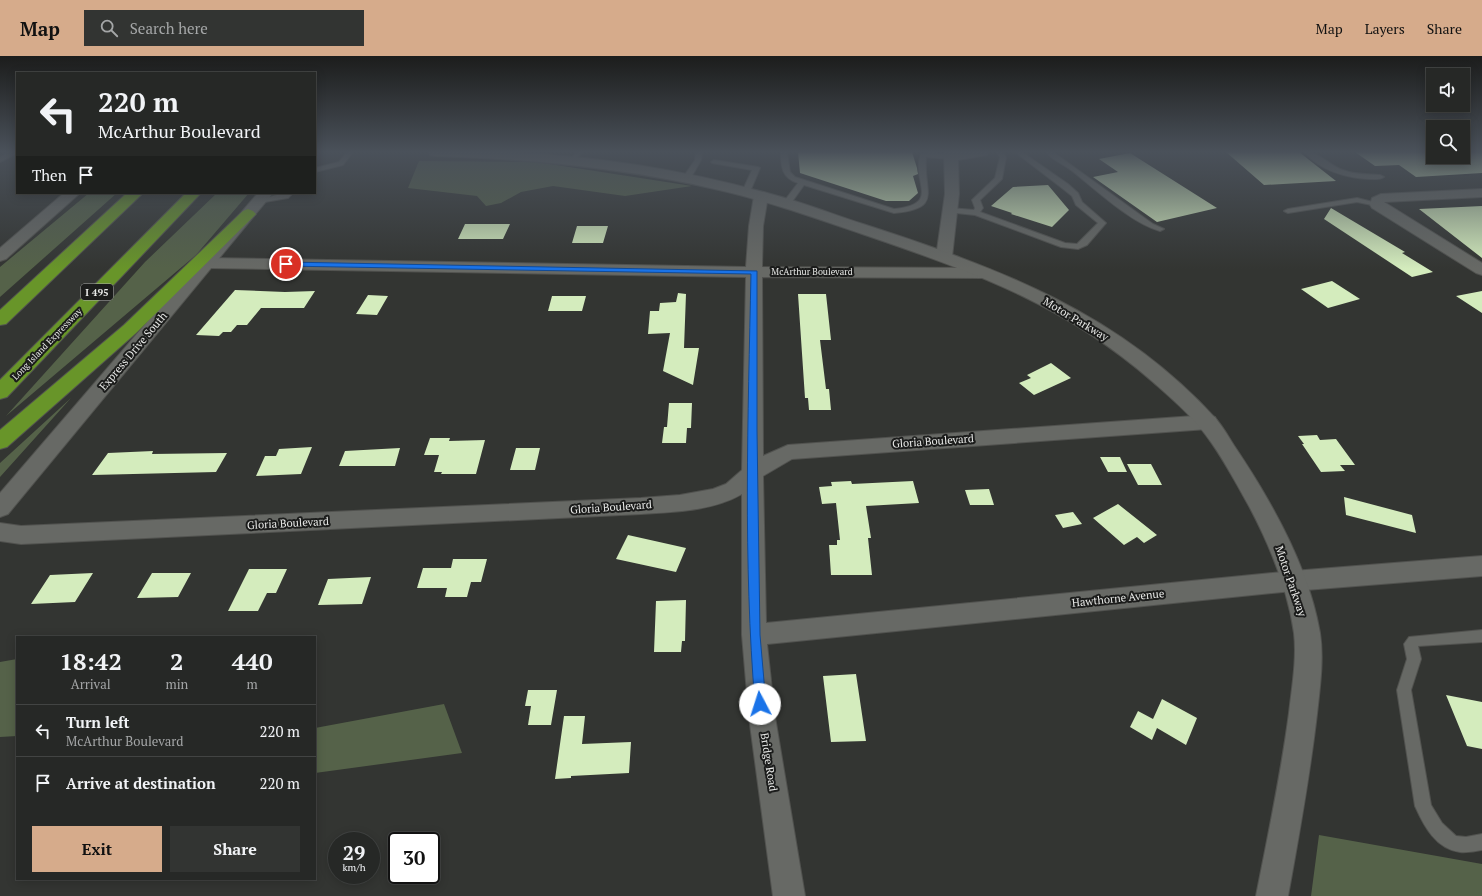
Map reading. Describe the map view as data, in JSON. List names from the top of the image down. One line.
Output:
{"streets":{"highway":["I 495","Long Island Expressway"],"main road":["Motor Parkway","Express Drive South","Hawthorne Avenue"],"street":["McArthur Boulevard","Gloria Boulevard","Bridge Road"]},"crossings":[["McArthur Boulevard","Motor Parkway"],["McArthur Boulevard","Express Drive South"],["McArthur Boulevard","Bridge Road"],["Motor Parkway","Gloria Boulevard"],["Motor Parkway","Hawthorne Avenue"],["Motor Parkway","Bridge Road"],["Gloria Boulevard","Bridge Road"],["Hawthorne Avenue","Bridge Road"]],"page":{"header":"Map","search":"Search here","nav":["Map","Layers","Share"],"turn":["220 m","McArthur Boulevard"],"then":"Then","eta":["18:42","Arrival","2","min","440","m"],"list":[{"name":"Turn left","note":"McArthur Boulevard","value":"220 m"},{"name":"Arrive at destination","value":"220 m"}],"buttons":["Exit","Share"],"speed":"29 km/h","limit":"30"}}
